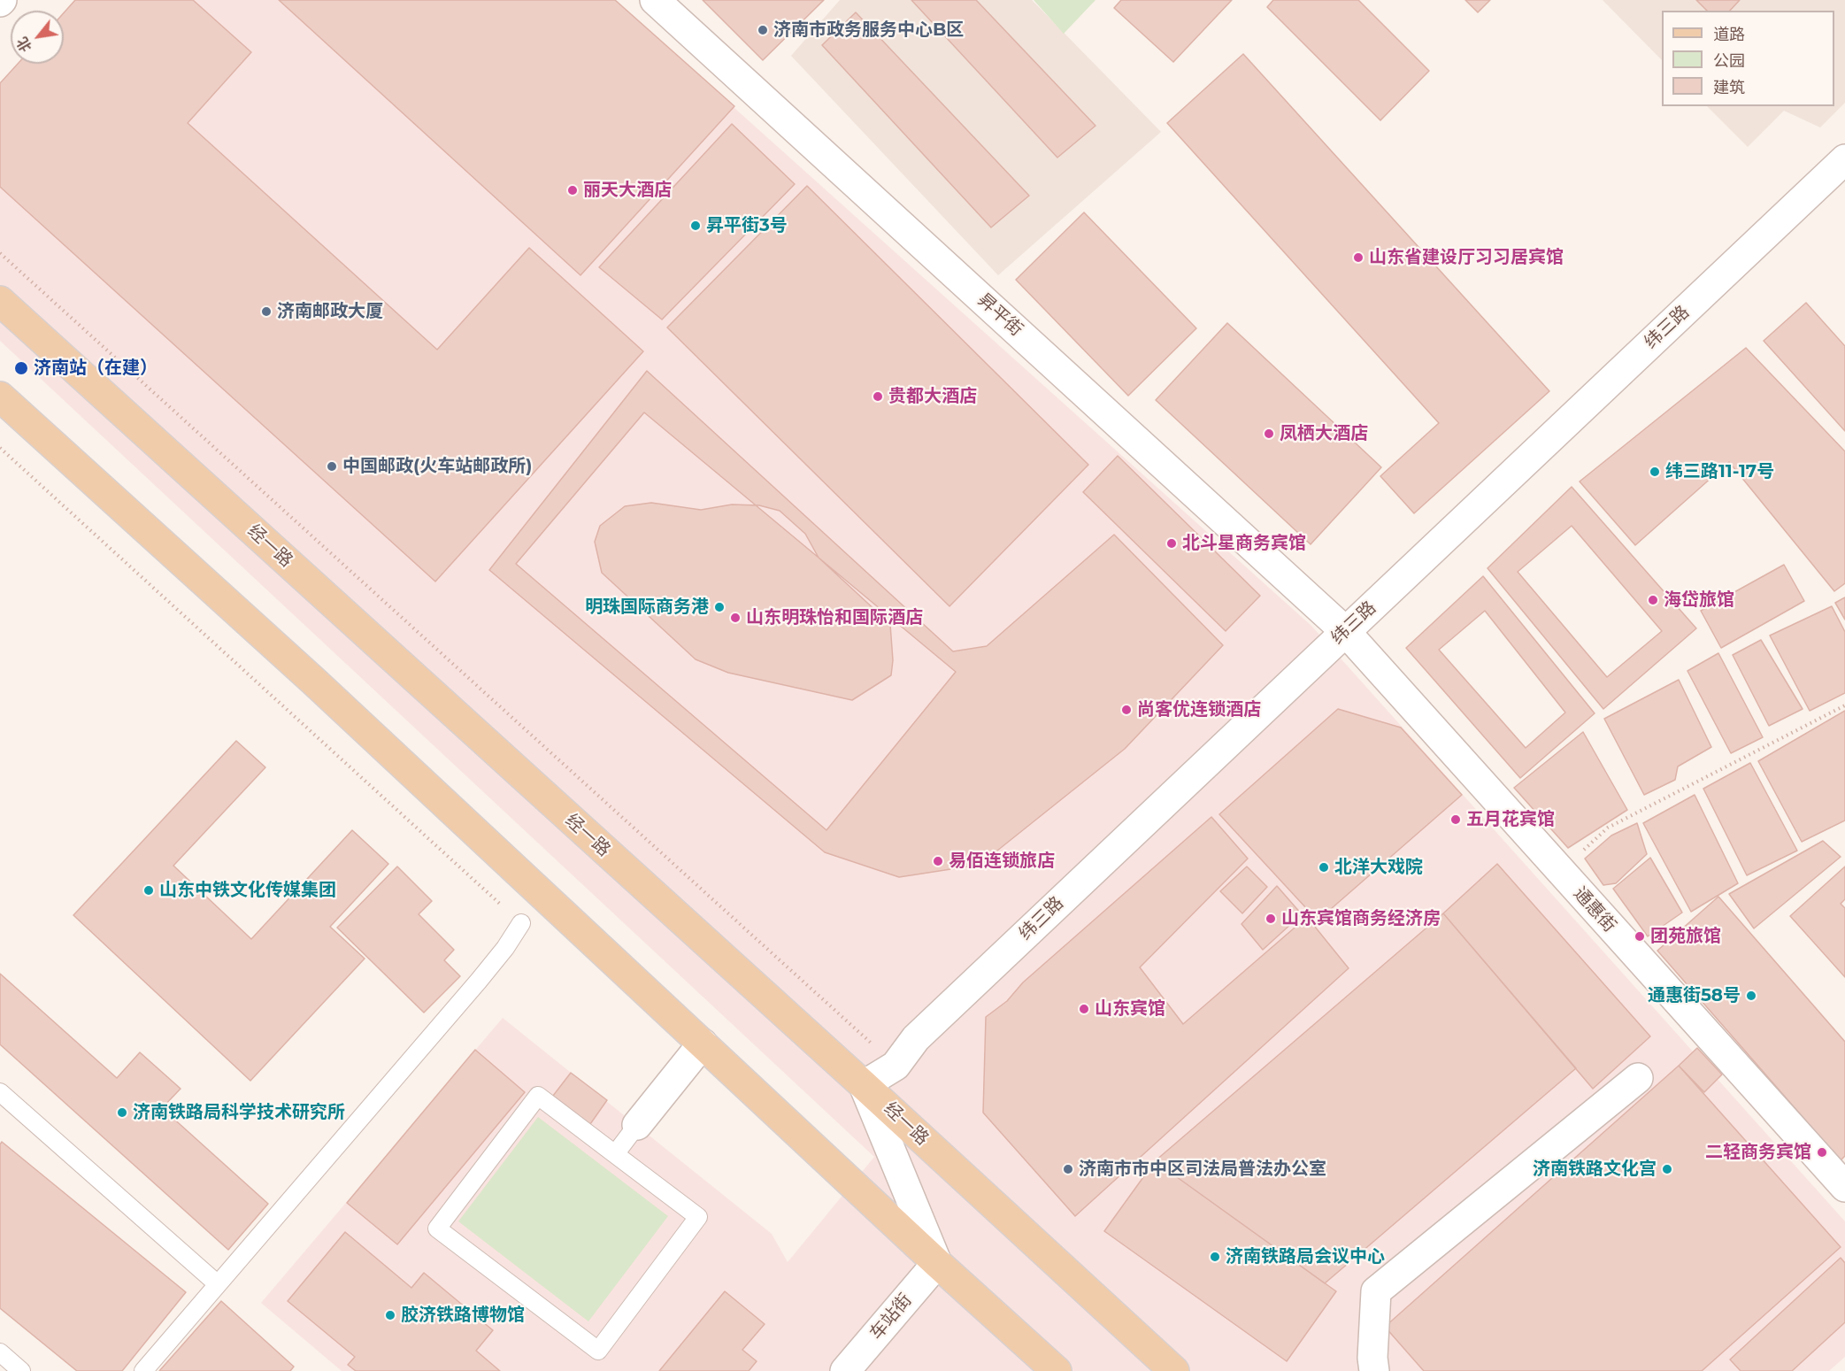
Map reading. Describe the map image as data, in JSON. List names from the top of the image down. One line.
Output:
{"streets":{"main road":["经一路"],"street":["昇平街","纬三路","通惠街","车站街"]},"crossings":[["昇平街","纬三路"],["昇平街","通惠街"],["纬三路","经一路"],["纬三路","通惠街"]],"places":["济南市政务服务中心B区","丽天大酒店","昇平街3号","山东省建设厅习习居宾馆","济南邮政大厦","济南站（在建）","贵都大酒店","凤栖大酒店","中国邮政(火车站邮政所)","纬三路11-17号","北斗星商务宾馆","海岱旅馆","明珠国际商务港","山东明珠怡和国际酒店","尚客优连锁酒店","五月花宾馆","易佰连锁旅店","北洋大戏院","山东中铁文化传媒集团","山东宾馆商务经济房","团苑旅馆","通惠街58号","山东宾馆","济南铁路局科学技术研究所","二轻商务宾馆","济南市市中区司法局普法办公室","济南铁路文化宫","济南铁路局会议中心","胶济铁路博物馆"],"legend":["道路","公园","建筑"],"north":"bottom left"}
